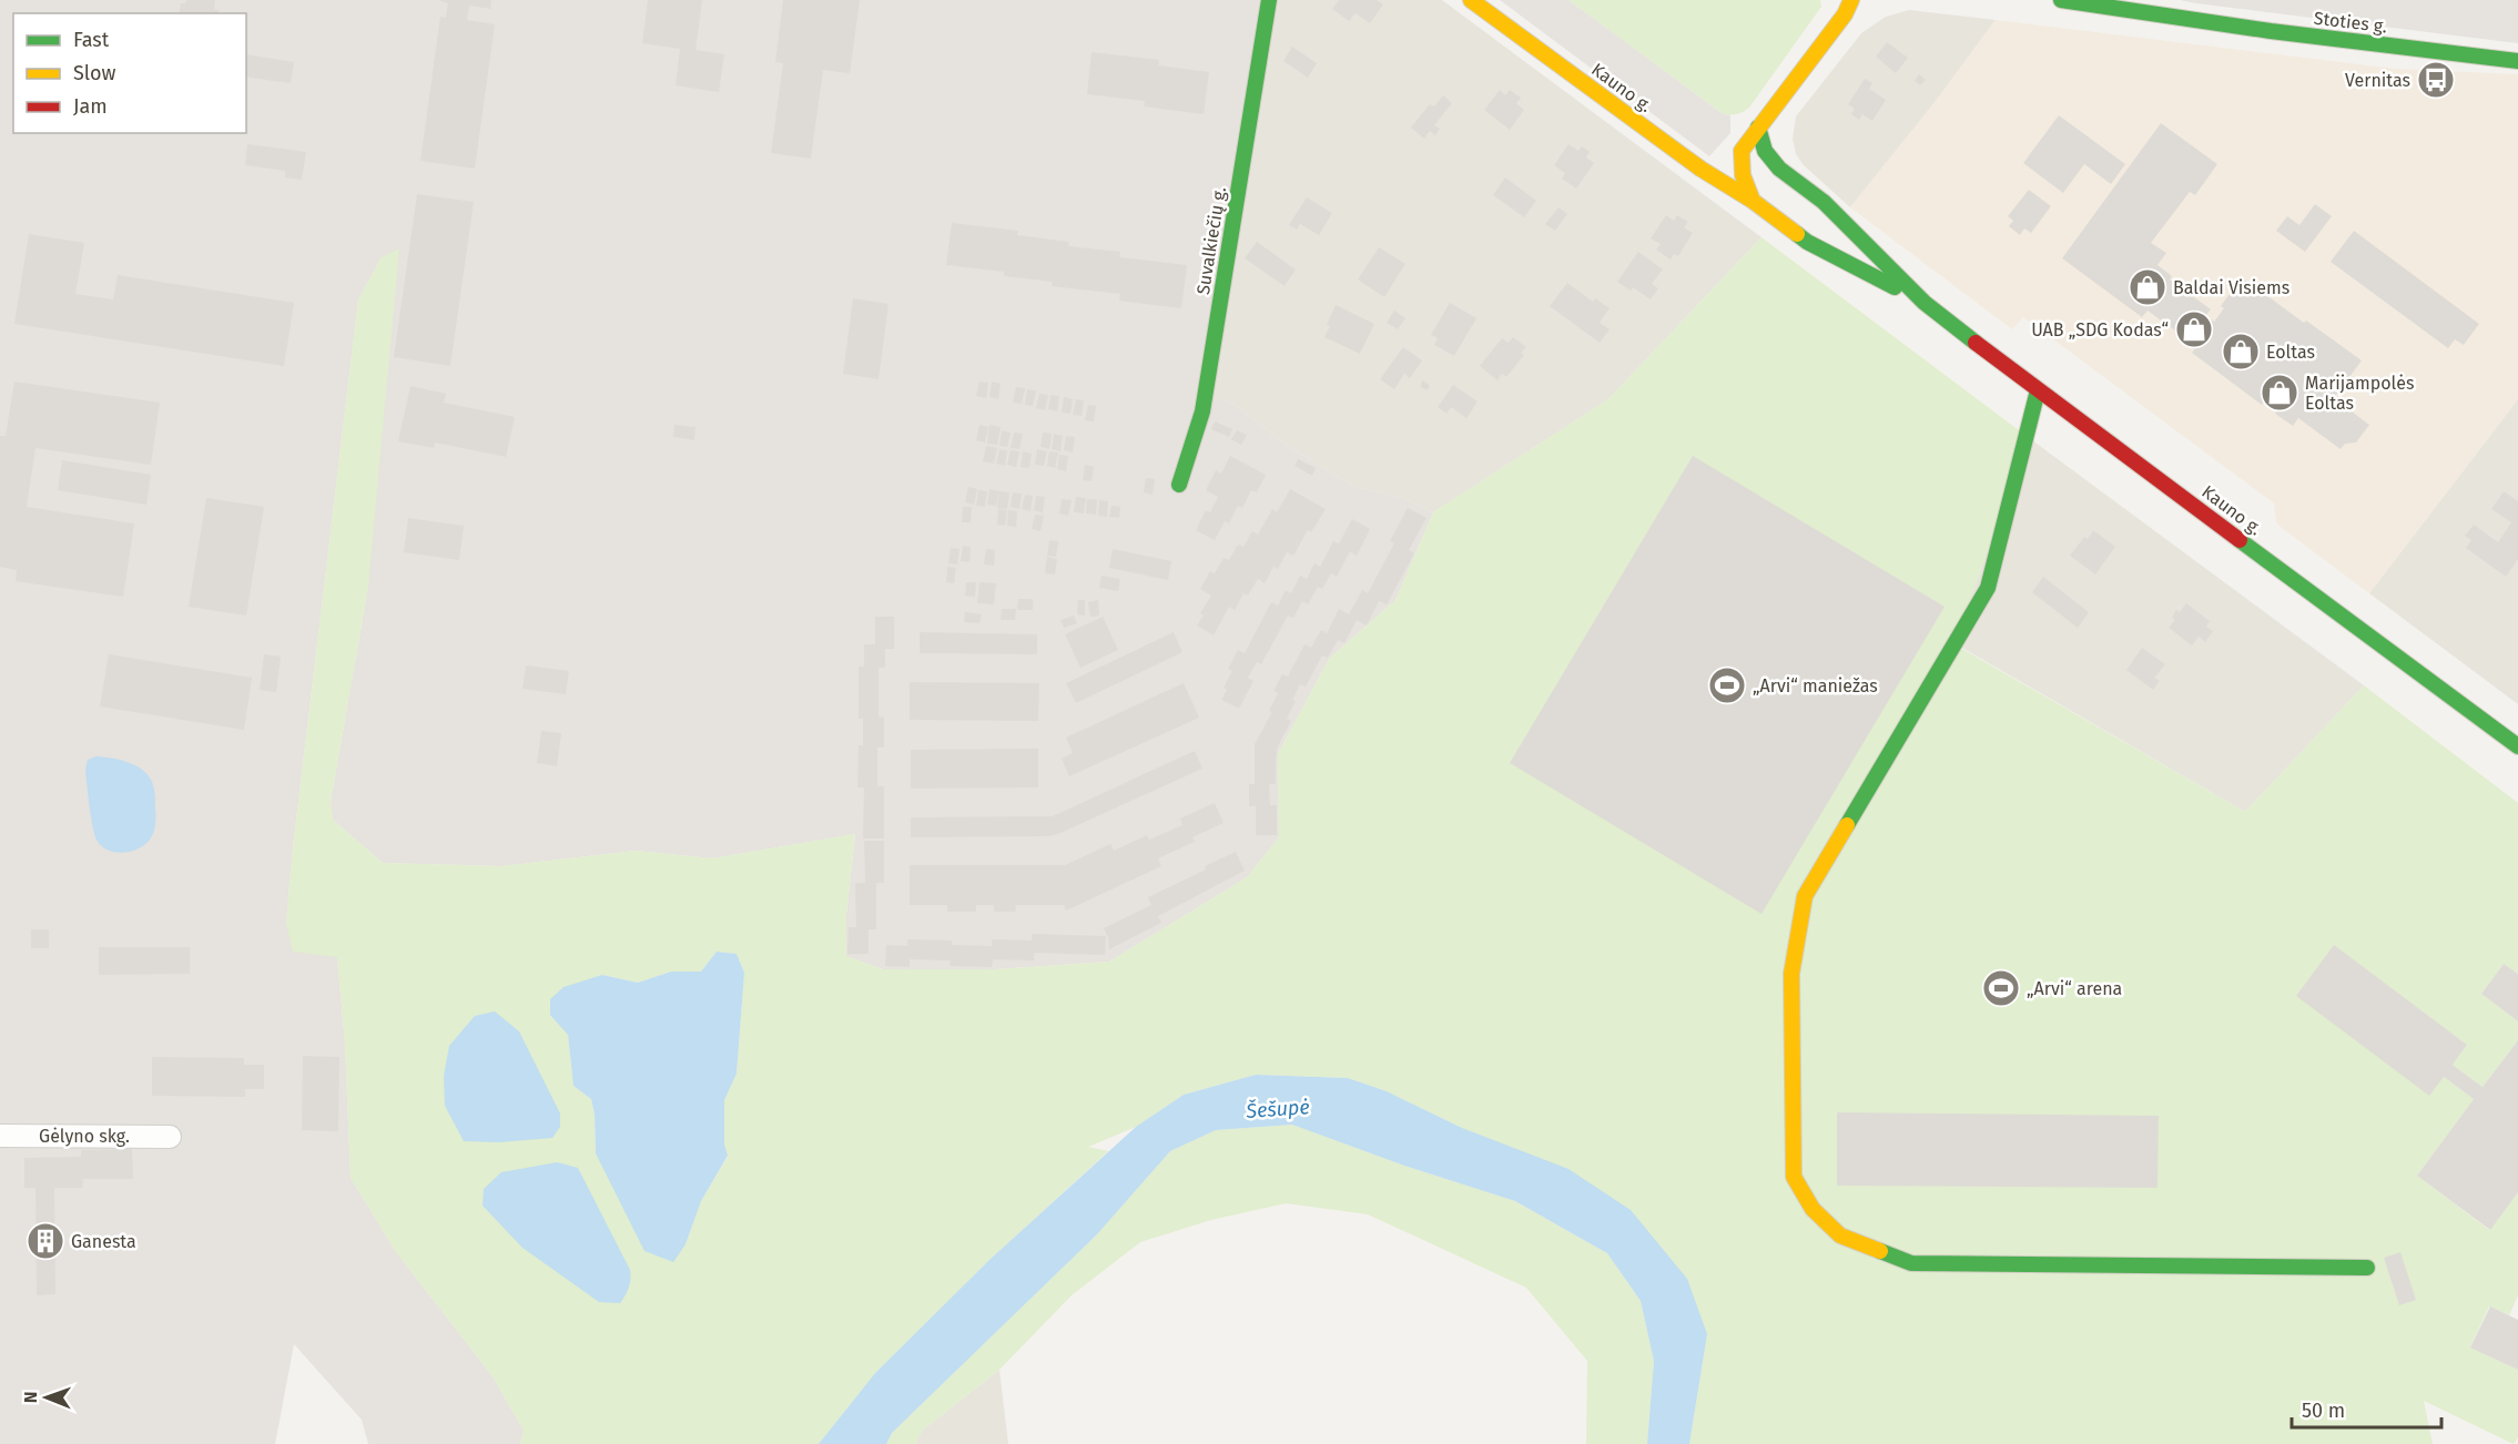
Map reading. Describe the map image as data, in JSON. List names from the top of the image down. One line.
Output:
{"streets":{"main road":["Stoties g.","Kauno g.","Suvalkiečių g."],"street":["Gėlyno skg."]},"water":["Šešupė"],"places":{"bus stop":["Vernitas"],"shop":["Baldai Visiems","UAB „SDG Kodas“","Eoltas","Marijampolės Eoltas"],"sports":["„Arvi“ maniežas","„Arvi“ arena"],"building":["Ganesta"]},"legend":["Fast","Slow","Jam"],"scale_bar":"50 m","north":"left"}
